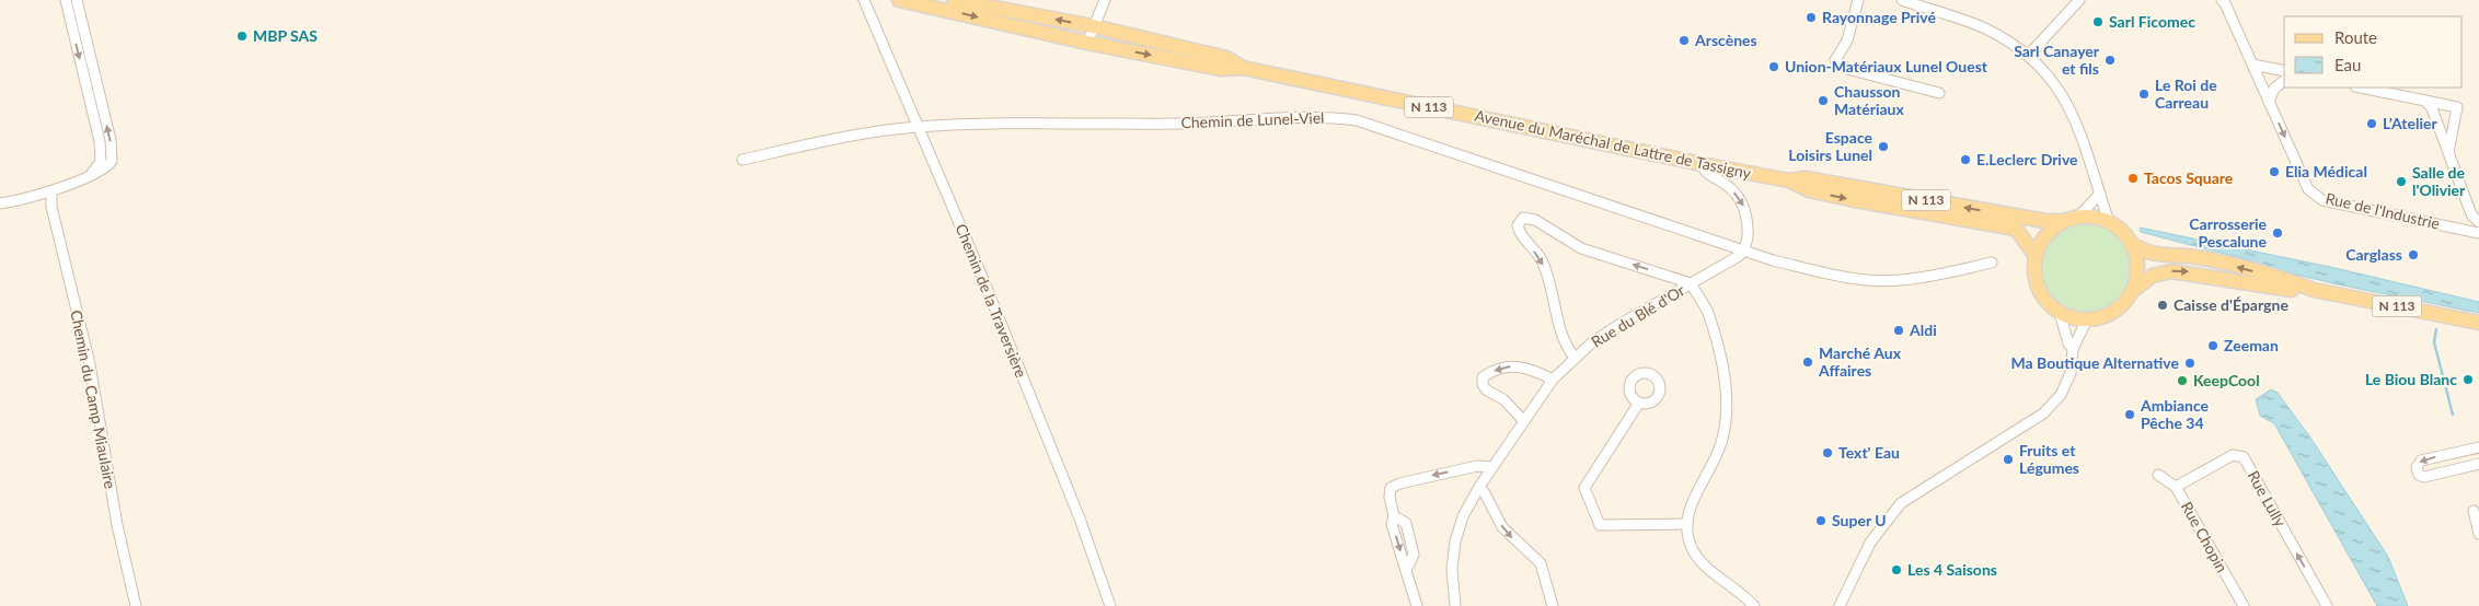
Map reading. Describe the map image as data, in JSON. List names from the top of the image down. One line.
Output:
{"streets":{"main road":["N 113","Avenue du Maréchal de Lattre de Tassigny"],"street":["Chemin de Lunel-Viel","Rue de l'Industrie","Chemin de la Traversière","Rue du Blé d'Or","Chemin du Camp Miaulaire","Rue Lully","Rue Chopin"]},"crossings":[["N 113","Avenue du Maréchal de Lattre de Tassigny"],["Chemin de Lunel-Viel","Chemin de la Traversière"],["Chemin de Lunel-Viel","Rue du Blé d'Or"],["Rue Lully","Rue Chopin"]],"one_way":["Rue de l'Industrie"],"places":["Rayonnage Privé","Sarl Ficomec","MBP SAS","Arscènes","Sarl Canayer et fils","Union-Matériaux Lunel Ouest","Le Roi de Carreau","Chausson Matériaux","L’Atelier","Espace Loisirs Lunel","E.Leclerc Drive","Elia Médical","Tacos Square","Salle de l'Olivier","Carrosserie Pescalune","Carglass","Caisse d'Épargne","Aldi","Zeeman","Marché Aux Affaires","Ma Boutique Alternative","Le Biou Blanc","KeepCool","Ambiance Pêche 34","Text' Eau","Fruits et Légumes","Super U","Les 4 Saisons"],"legend":["Route","Eau"]}
